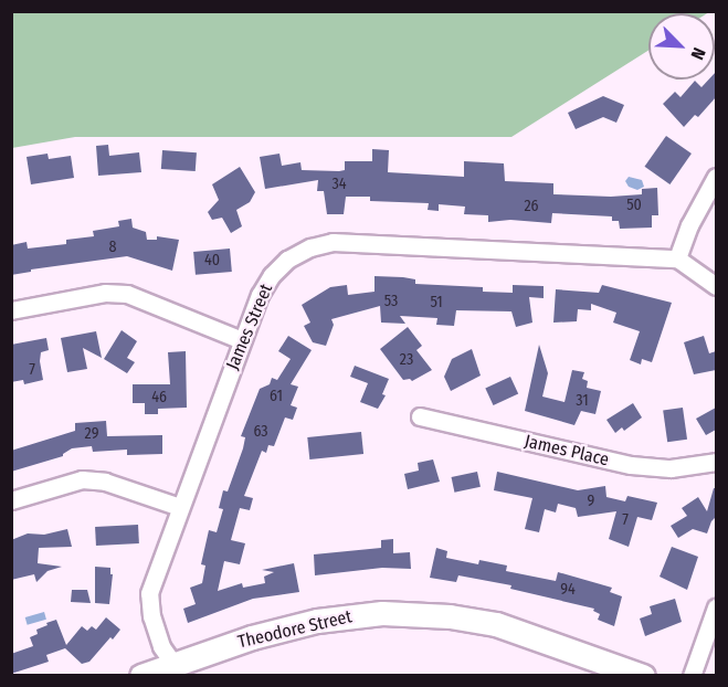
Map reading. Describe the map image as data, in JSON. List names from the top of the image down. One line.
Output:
{"streets":{"main road":["Theodore Street"],"street":["James Street","James Place"]},"crossings":[["James Street","Theodore Street"]],"house_numbers":["34","50","26","8","40","53","51","23","7","61","46","31","63","29","9","7","94"],"north":"bottom right"}
